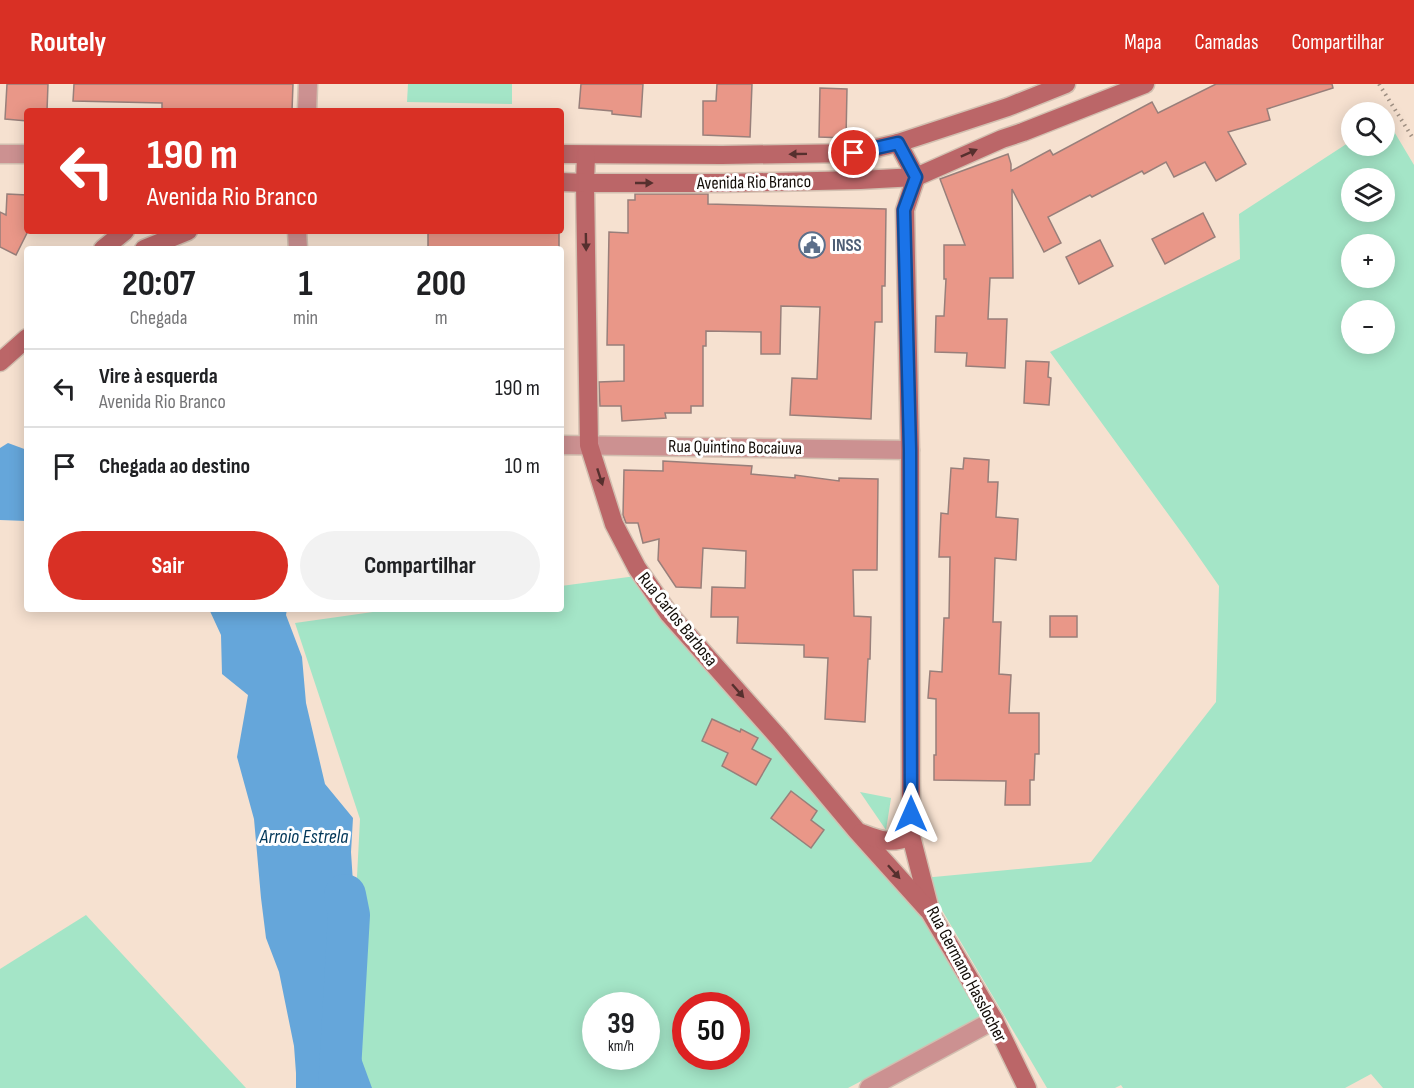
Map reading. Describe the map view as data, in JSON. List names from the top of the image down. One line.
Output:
{"streets":{"main road":["Avenida Rio Branco","Rua Carlos Barbosa","Rua Germano Hasslocher"],"street":["Rua Quintino Bocaiuva"]},"crossings":[["Avenida Rio Branco","Rua Carlos Barbosa"],["Avenida Rio Branco","Rua Germano Hasslocher"],["Rua Quintino Bocaiuva","Rua Carlos Barbosa"],["Rua Quintino Bocaiuva","Rua Germano Hasslocher"],["Rua Carlos Barbosa","Rua Germano Hasslocher"]],"one_way":["Rua Carlos Barbosa"],"water":["Arroio Estrela"],"places":{"public building":["INSS"]},"page":{"header":"Routely","nav":["Mapa","Camadas","Compartilhar"],"map_buttons":["+","−"],"turn":["190 m","Avenida Rio Branco"],"eta":["20:07","Chegada","1","min","200","m"],"list":[{"name":"Vire à esquerda","note":"Avenida Rio Branco","value":"190 m"},{"name":"Chegada ao destino","value":"10 m"}],"buttons":["Sair","Compartilhar"],"speed":"39 km/h","limit":"50"}}
